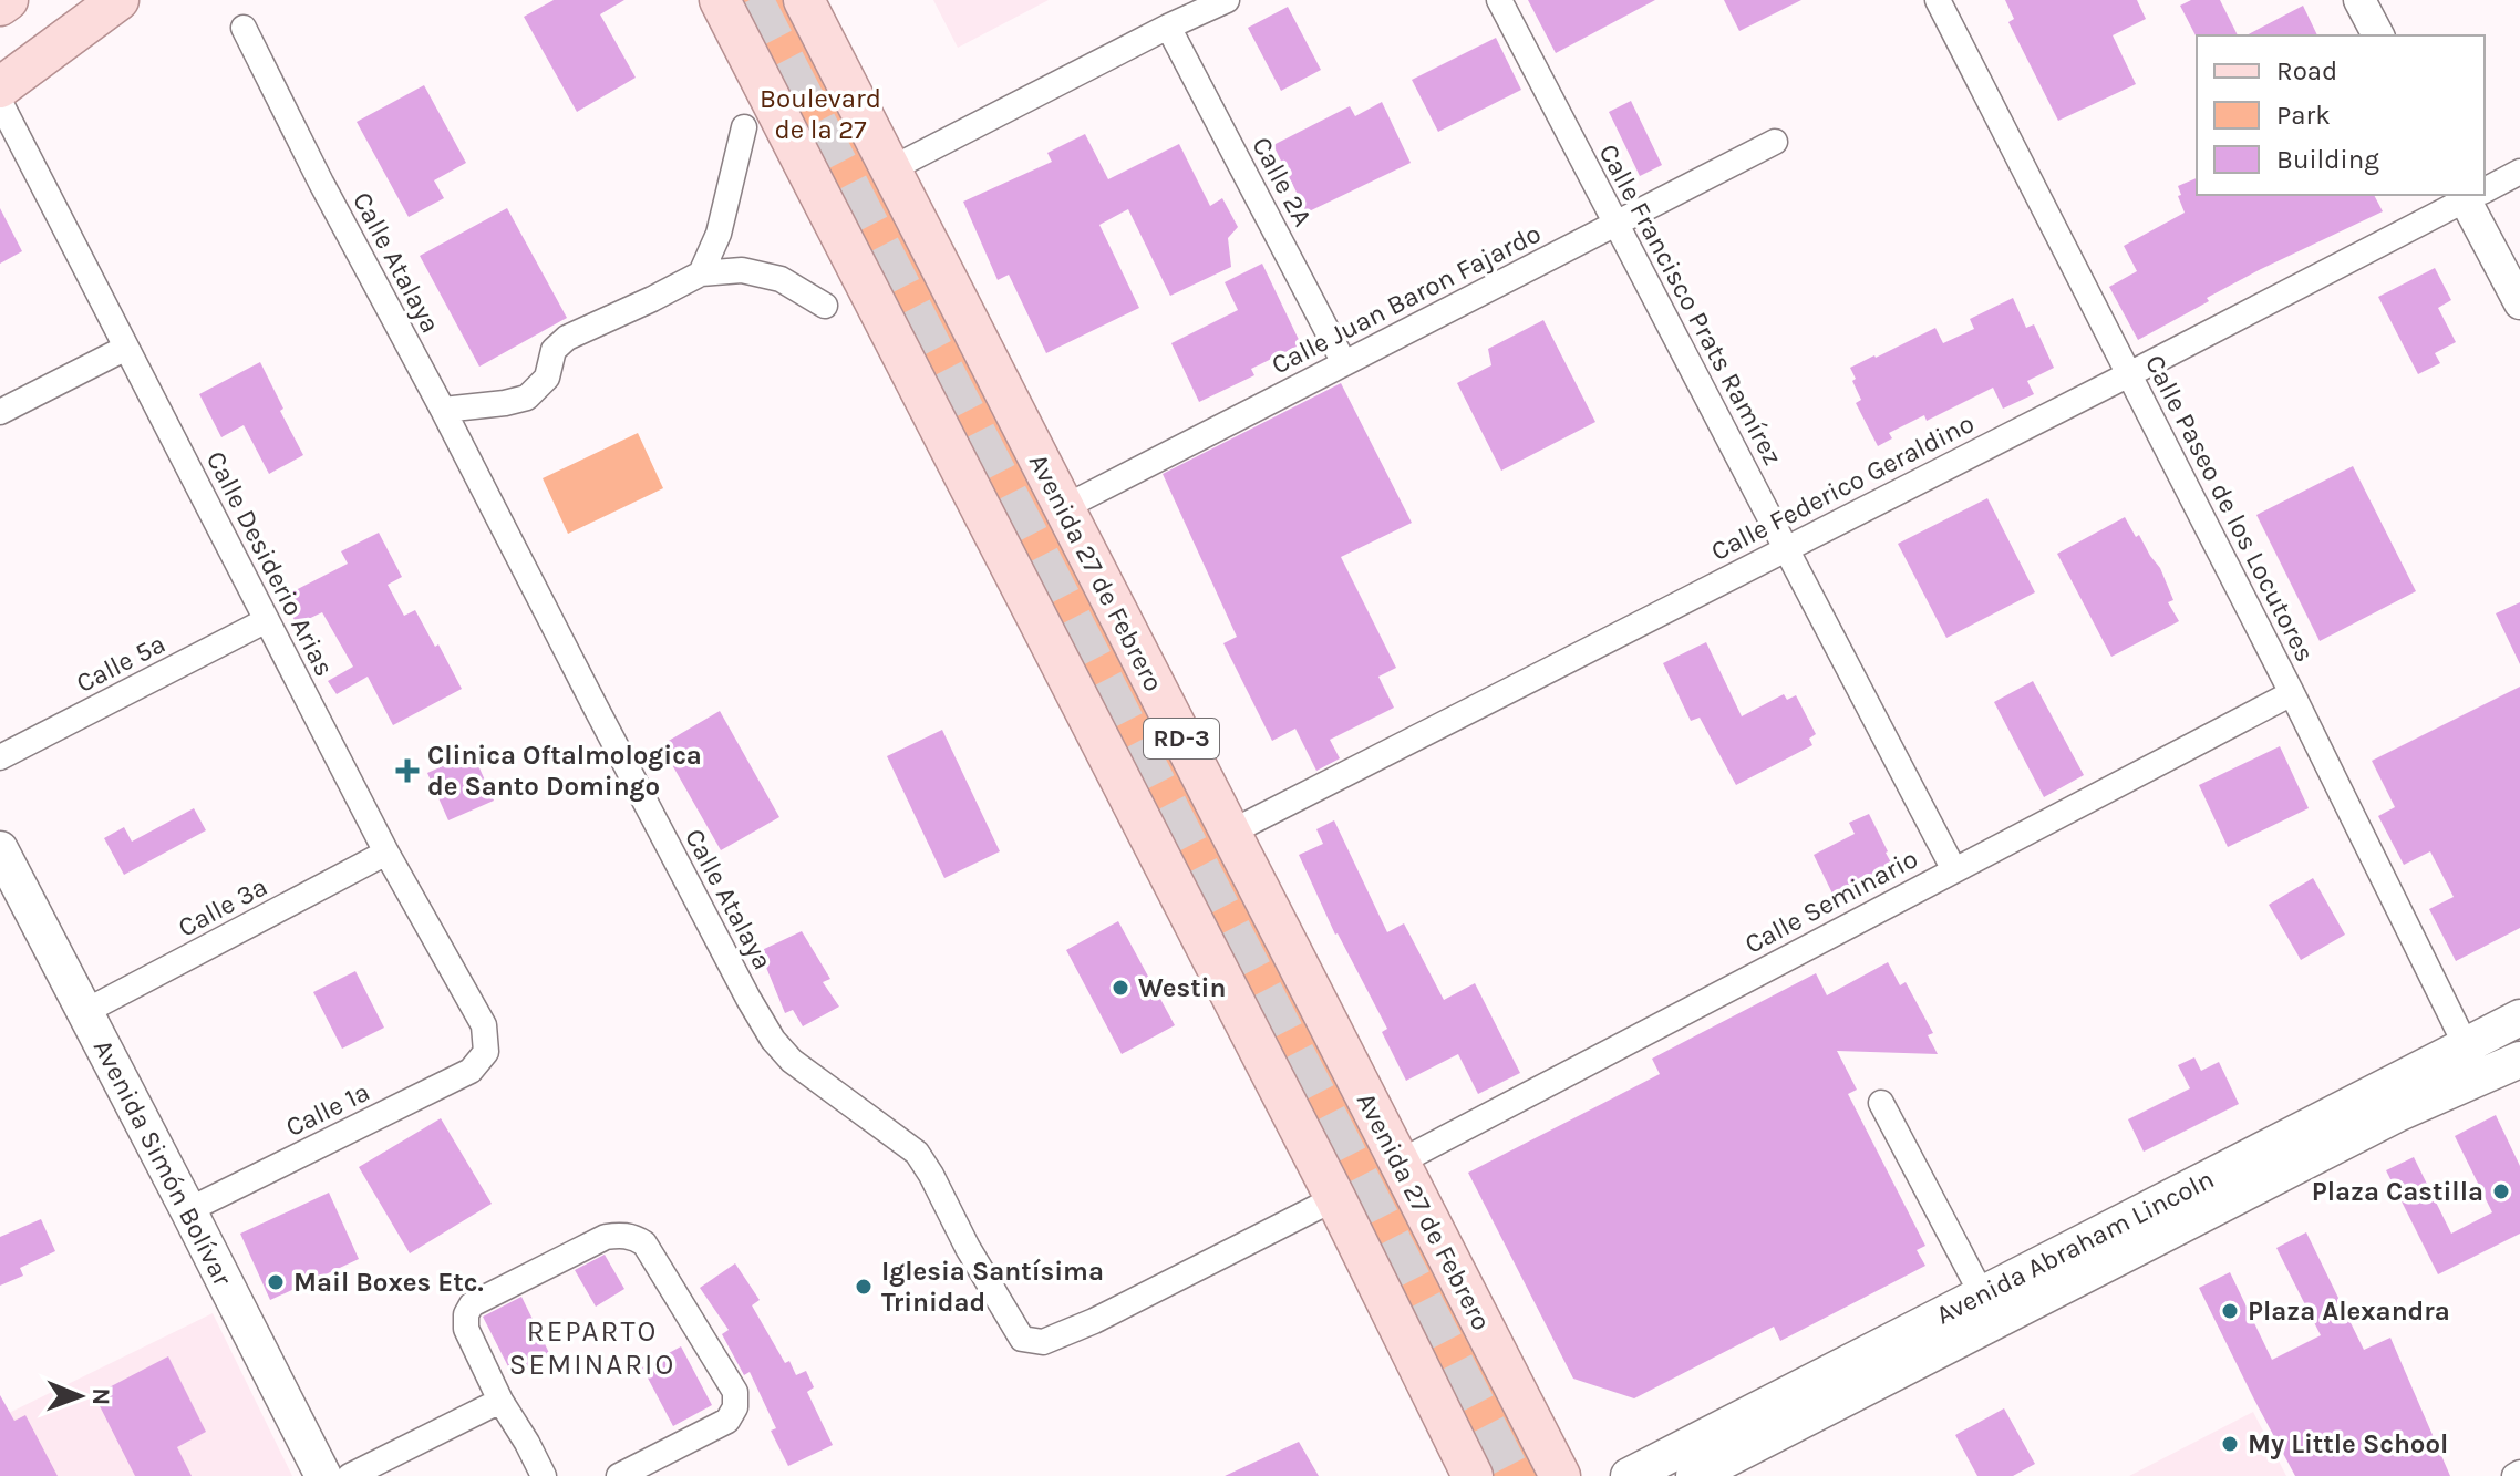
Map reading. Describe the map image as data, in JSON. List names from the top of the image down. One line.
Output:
{"streets":{"main road":["Avenida 27 de Febrero","RD-3","Avenida Simón Bolívar","Avenida Abraham Lincoln"],"street":["Calle 2A","Calle Atalaya","Calle Juan Baron Fajardo","Calle Francisco Prats Ramírez","Calle Federico Geraldino","Calle Paseo de los Locutores","Calle Desiderio Arias","Calle 5a","Calle Seminario","Calle 3a","Calle 1a"]},"crossings":[["Calle 2A","Calle Juan Baron Fajardo"],["Calle Atalaya","RD-3"],["Calle Juan Baron Fajardo","Calle Francisco Prats Ramírez"],["Calle Juan Baron Fajardo","Avenida 27 de Febrero"],["Calle Francisco Prats Ramírez","Calle Federico Geraldino"],["Calle Francisco Prats Ramírez","Calle Seminario"],["Calle Federico Geraldino","Calle Paseo de los Locutores"],["Calle Federico Geraldino","Avenida 27 de Febrero"],["Calle Paseo de los Locutores","Calle Seminario"],["Calle Paseo de los Locutores","Avenida Abraham Lincoln"],["Calle Desiderio Arias","Calle 5a"],["Calle Desiderio Arias","Calle 3a"],["Calle Desiderio Arias","Calle 1a"],["Avenida 27 de Febrero","Calle Seminario"],["Calle 3a","Avenida Simón Bolívar"],["Calle 1a","Avenida Simón Bolívar"]],"districts":["REPARTO SEMINARIO"],"parks":["Boulevard de la 27"],"places":{"health":["Clinica Oftalmologica de Santo Domingo"],"other":["Westin","Plaza Castilla","Mail Boxes Etc.","Iglesia Santísima Trinidad","Plaza Alexandra","My Little School"]},"legend":["Road","Park","Building"],"north":"right"}
